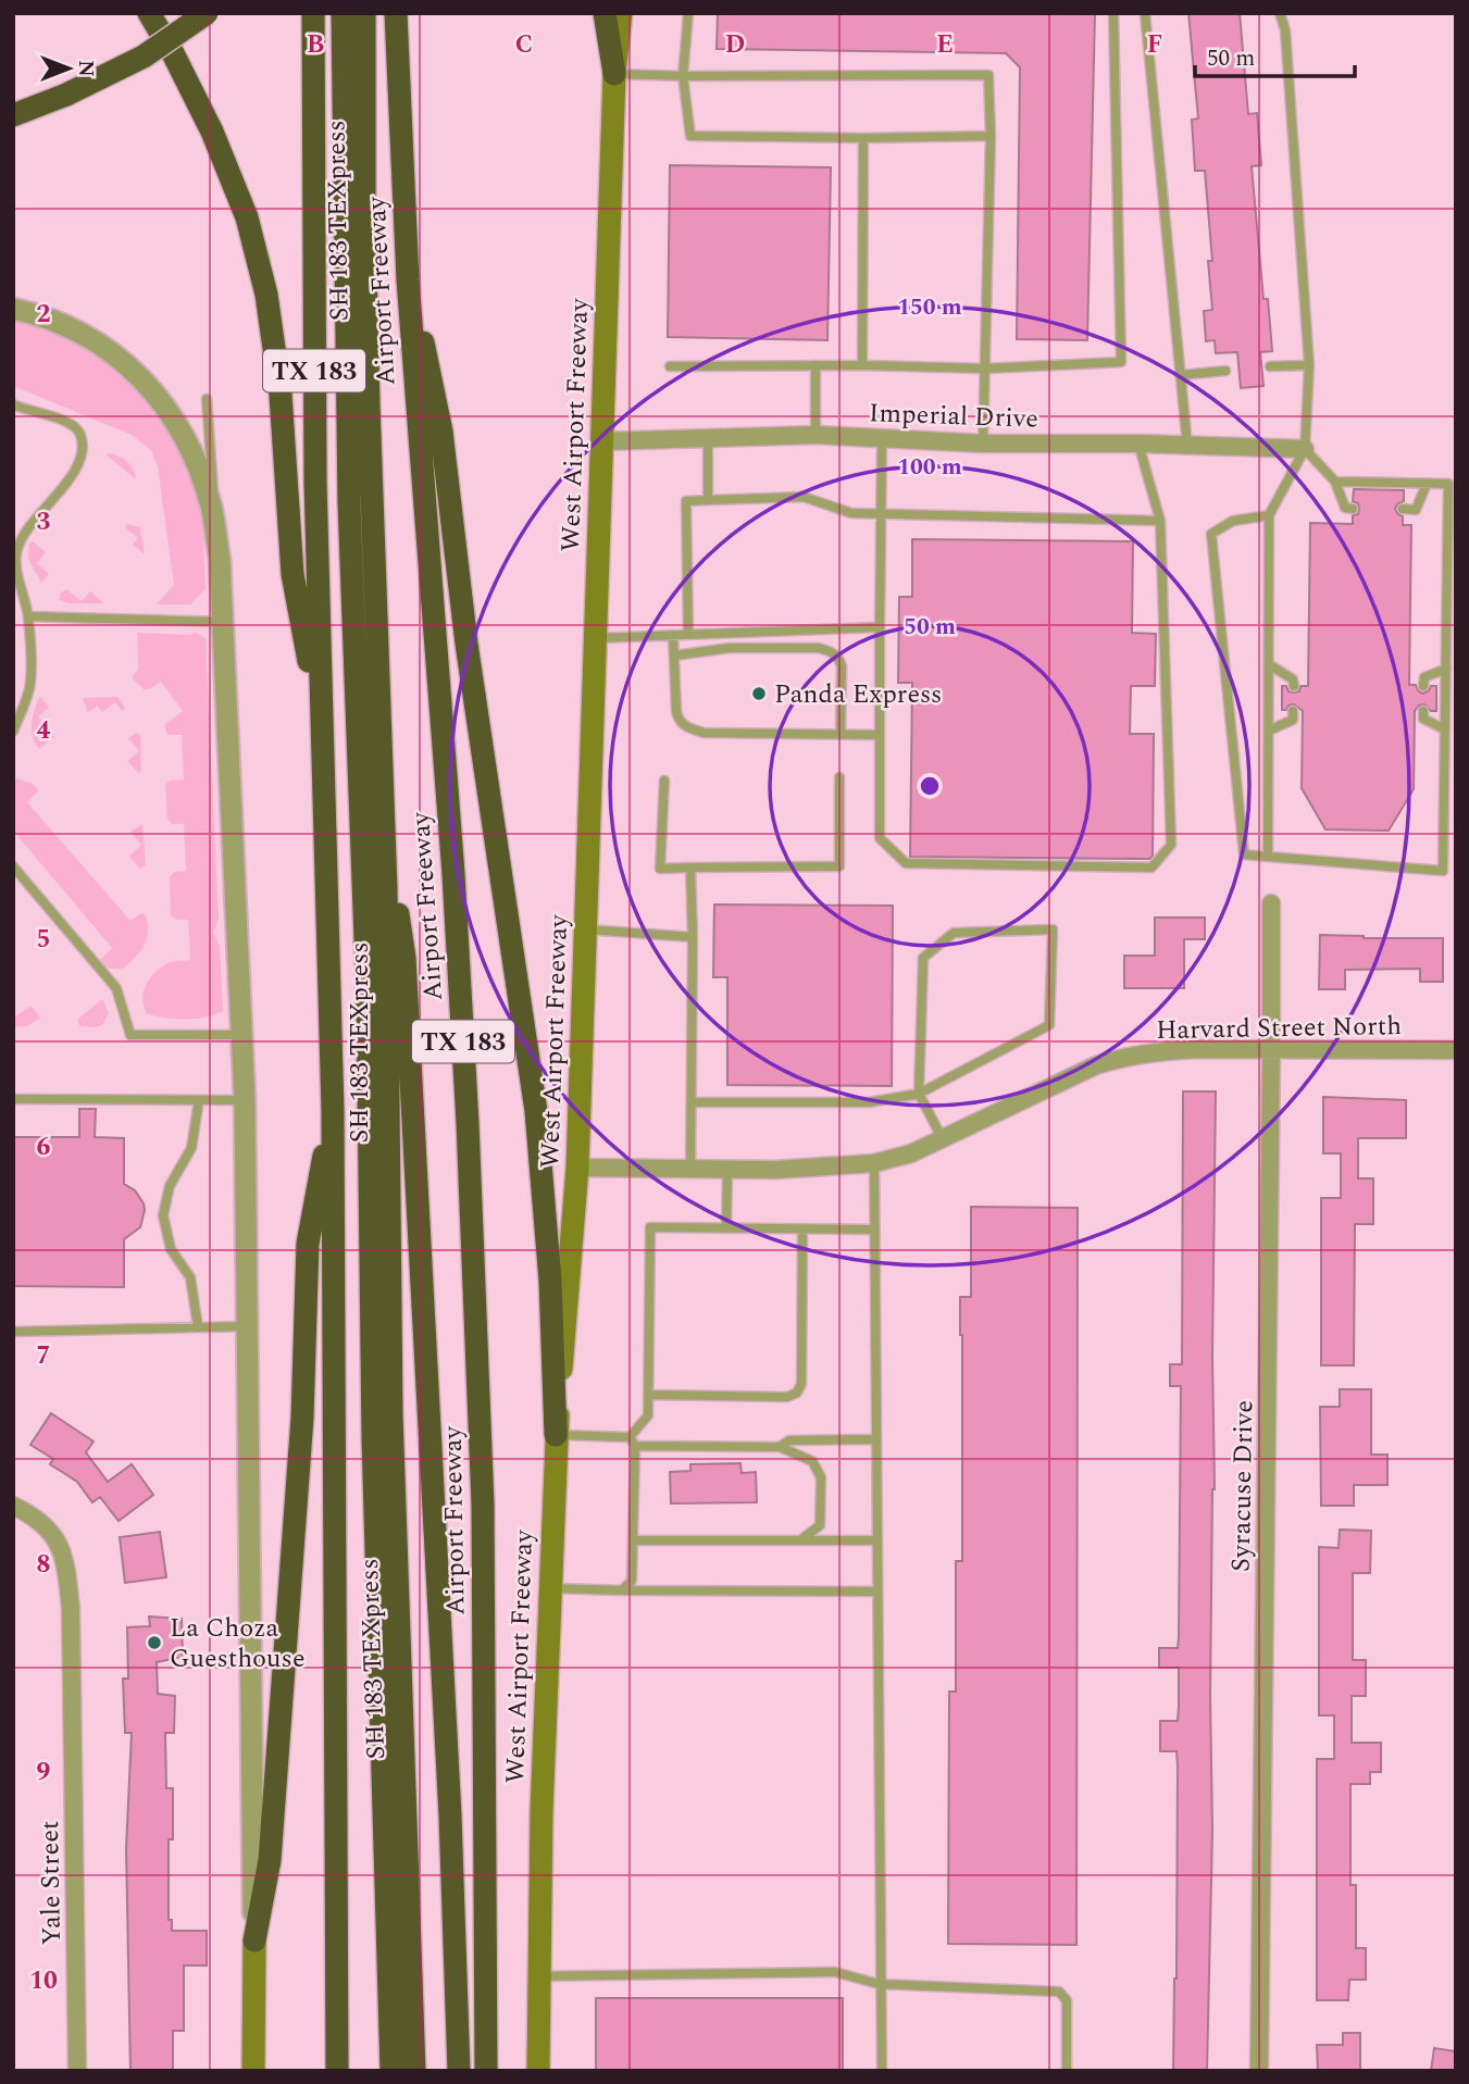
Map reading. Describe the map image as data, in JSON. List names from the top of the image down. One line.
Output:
{"streets":{"highway":["SH 183 TEXpress","Airport Freeway","TX 183"],"main road":["West Airport Freeway"],"street":["Imperial Drive","Harvard Street North","Syracuse Drive","Yale Street"]},"crossings":[["Imperial Drive","West Airport Freeway"],["West Airport Freeway","Harvard Street North"],["Harvard Street North","Syracuse Drive"]],"places":["Panda Express","La Choza Guesthouse"],"scale_bar":"50 m","north":"right","grid":{"columns":["B","C","D","E","F"],"rows":["2","3","4","5","6","7","8","9","10"]},"rings":["150 m","100 m","50 m"]}
